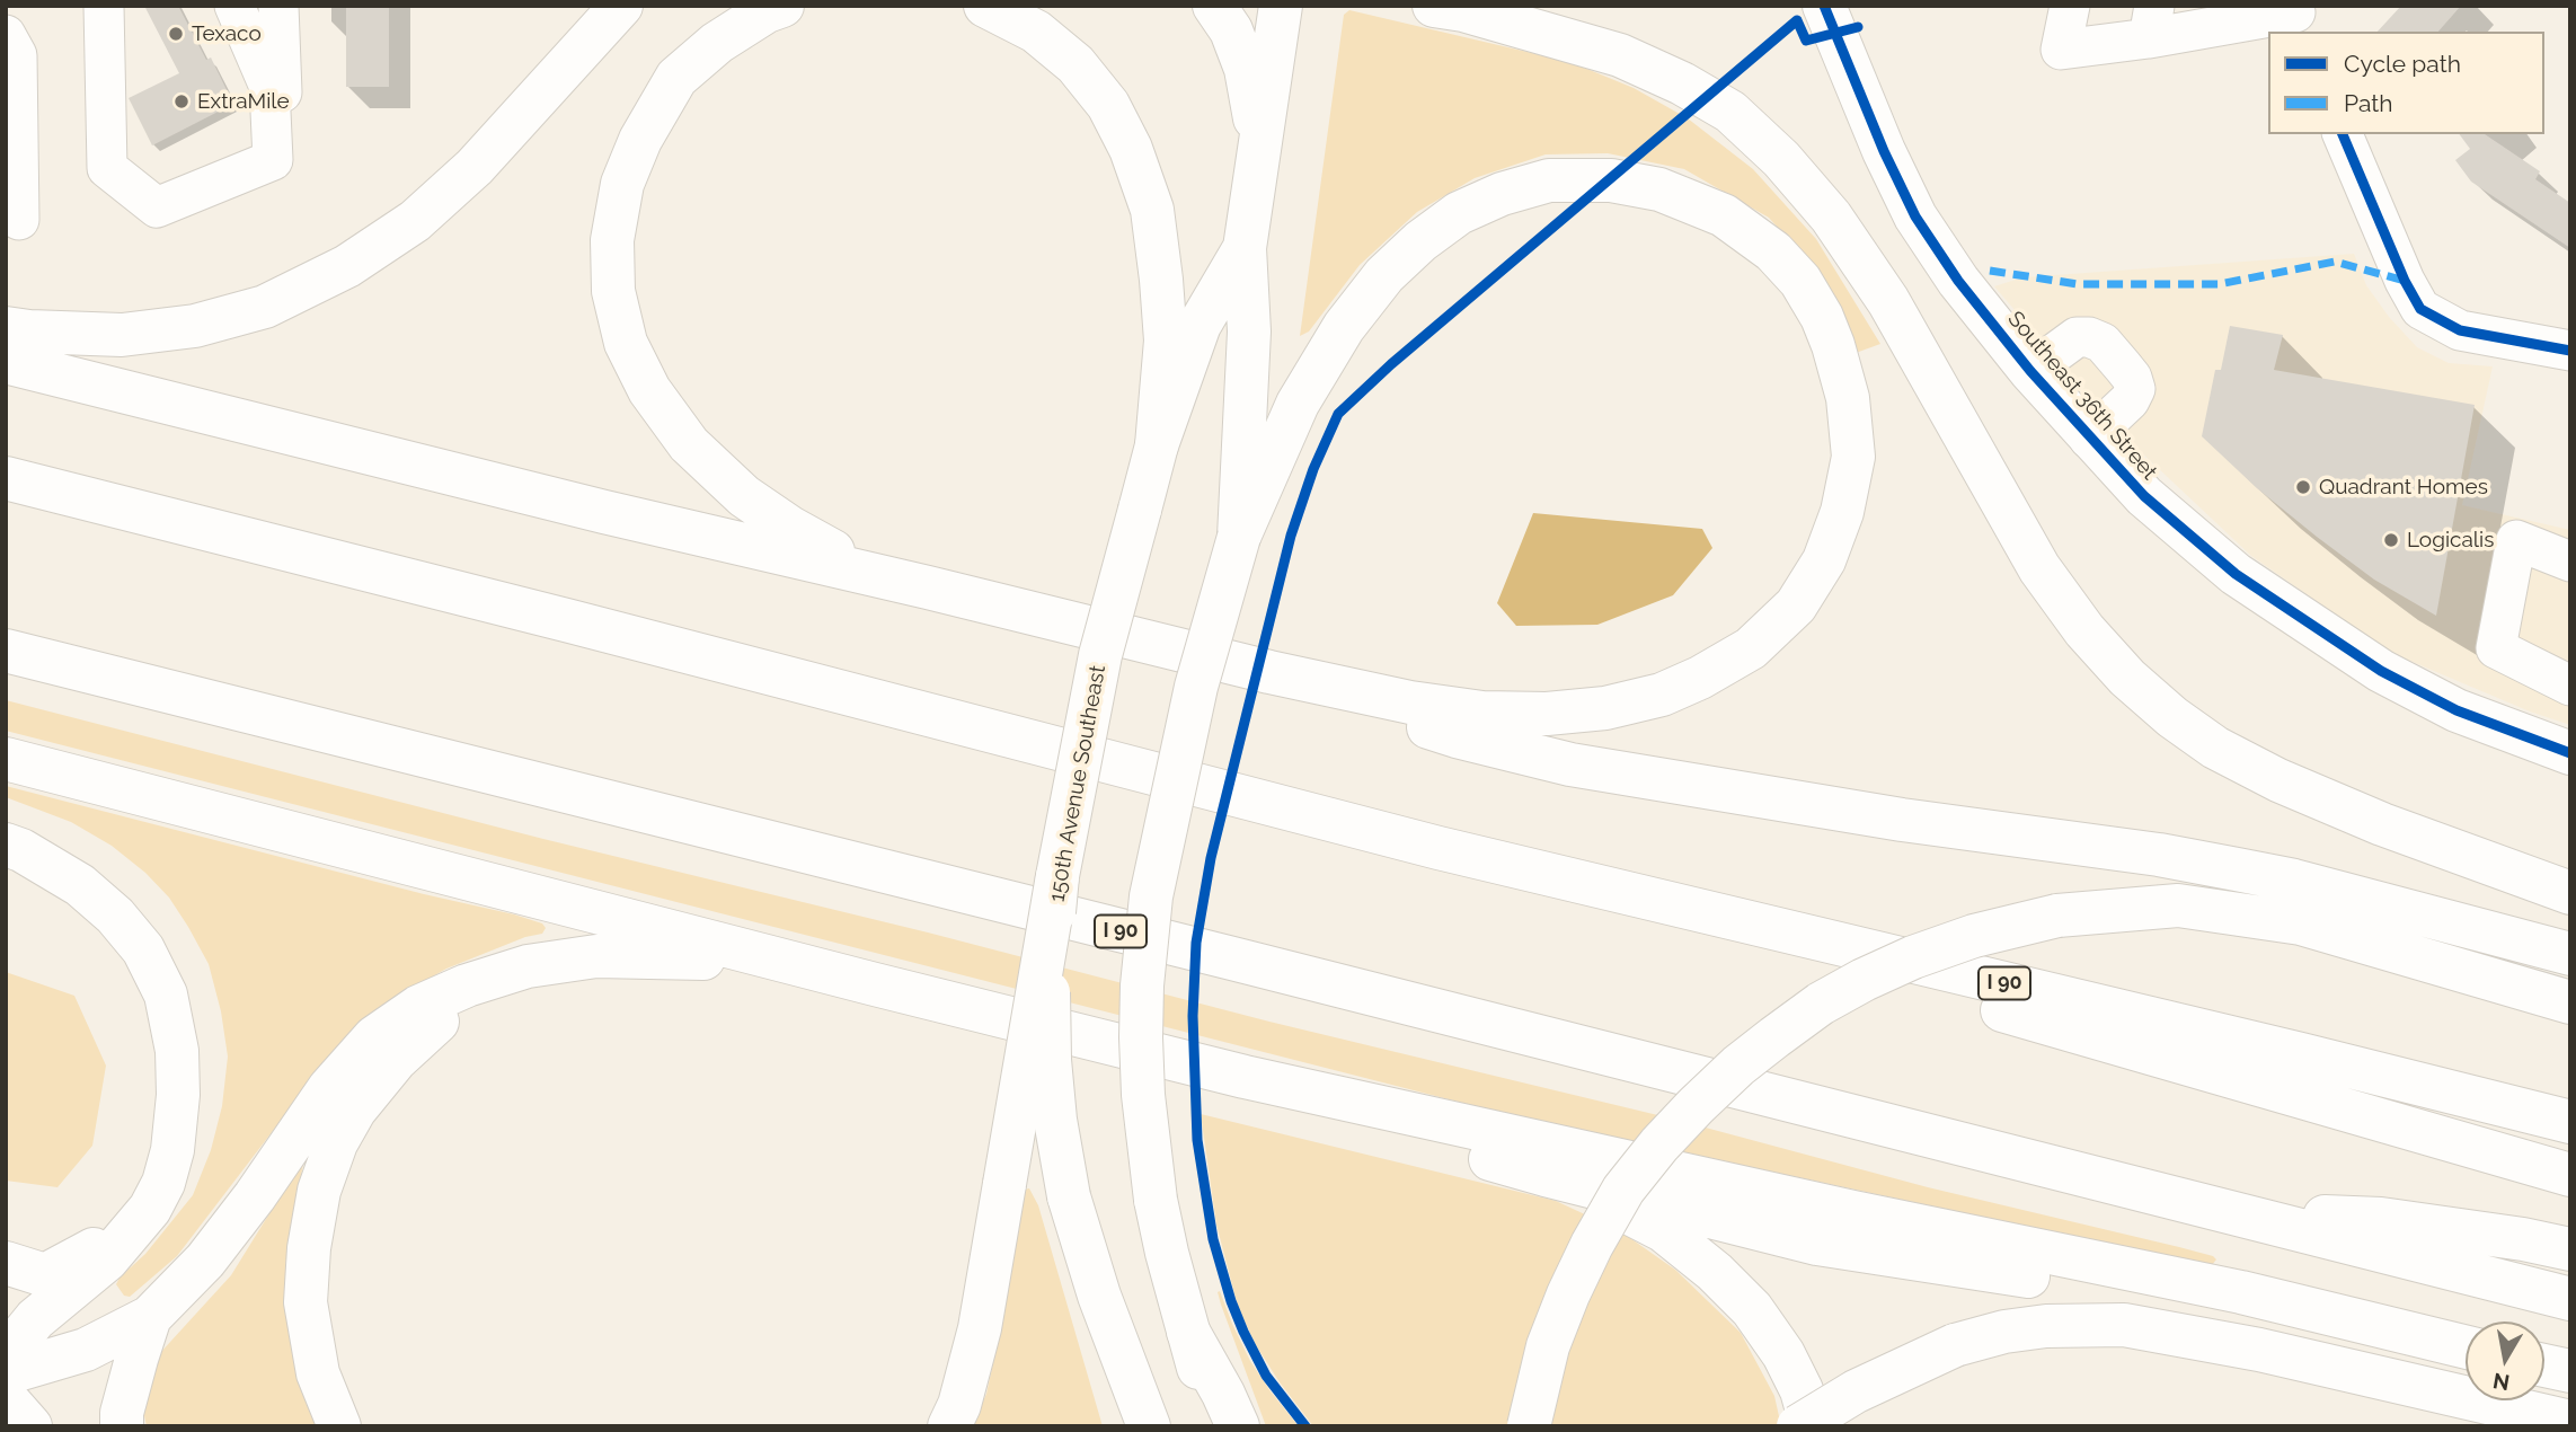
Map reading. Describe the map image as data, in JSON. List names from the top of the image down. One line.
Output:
{"streets":{"main road":["Southeast 36th Street","150th Avenue Southeast","I 90"]},"places":["Texaco","ExtraMile","Quadrant Homes","Logicalis"],"legend":["Cycle path","Path"],"north":"bottom"}
